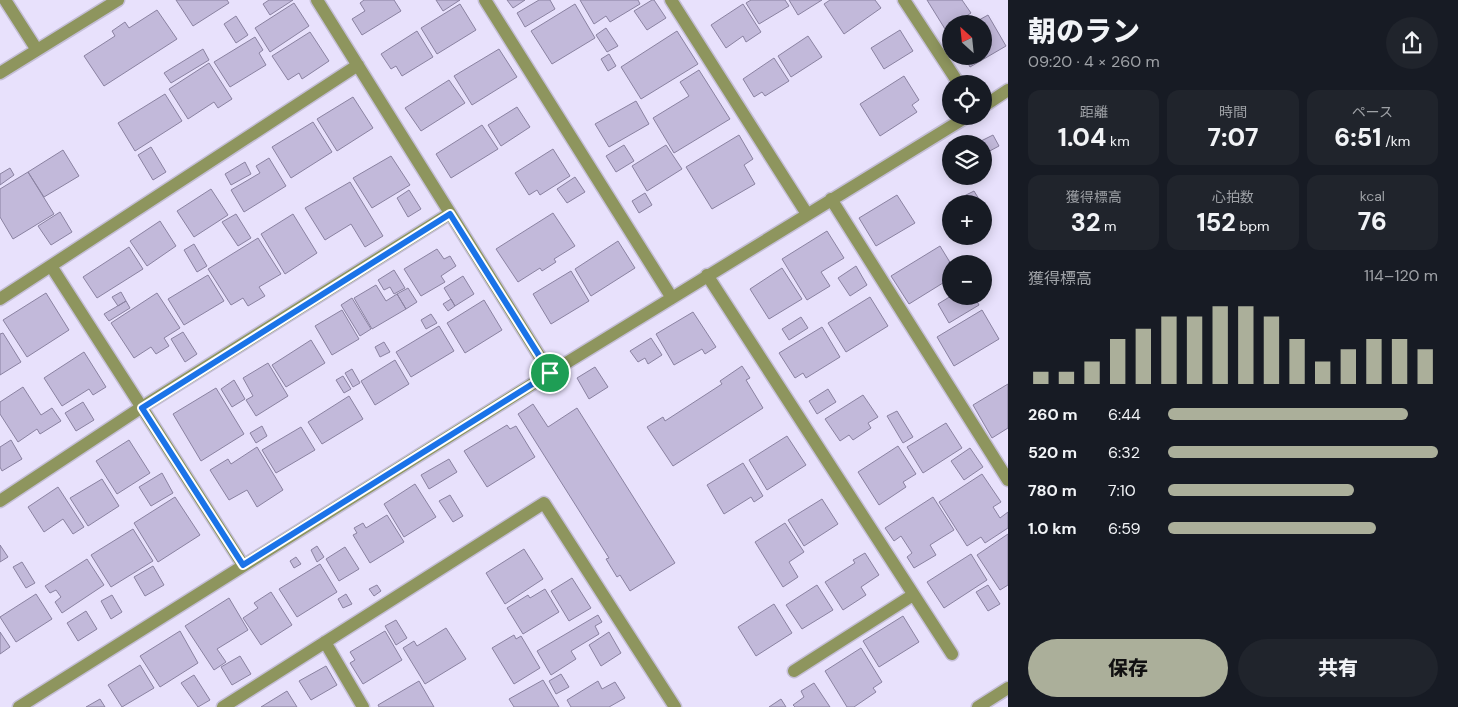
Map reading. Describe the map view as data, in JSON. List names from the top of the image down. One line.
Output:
{"north":"top left","page":{"heading":["朝のラン","09:20 · 4 × 260 m"],"map_buttons":["+","−"],"stats":[["距離","1.04 km"],["時間","7:07"],["ペース","6:51 /km"],["獲得標高","32 m"],["心拍数","152 bpm"],["kcal","76"]],"chart":["獲得標高","114–120 m"],"list":[{"name":"260 m","note":"6:44"},{"name":"520 m","note":"6:32"},{"name":"780 m","note":"7:10"},{"name":"1.0 km","note":"6:59"}],"buttons":["保存","共有"]}}
